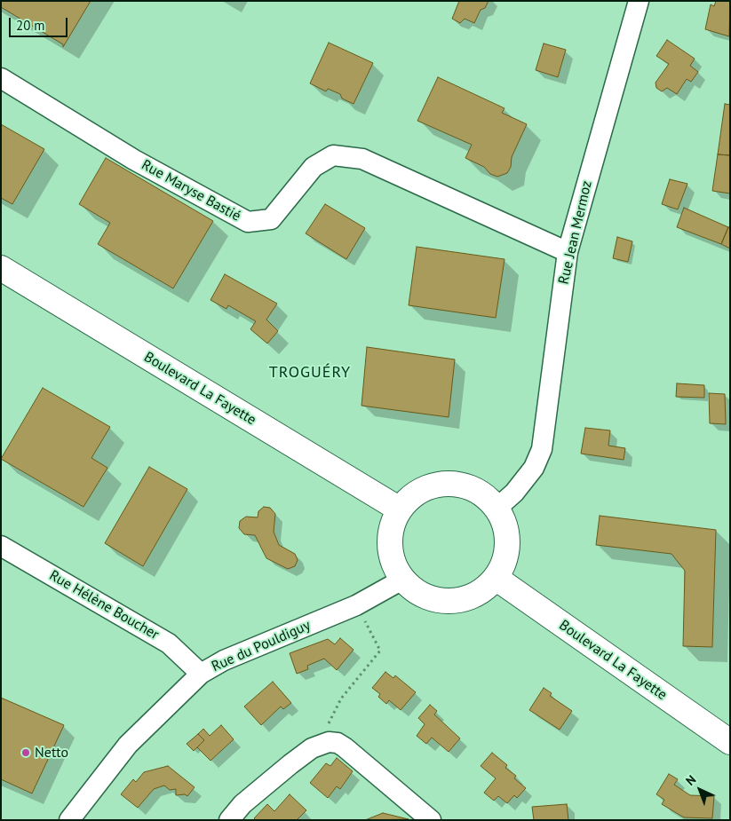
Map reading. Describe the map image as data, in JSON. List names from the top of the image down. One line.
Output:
{"streets":{"main road":["Boulevard La Fayette"],"street":["Rue Maryse Bastié","Rue Jean Mermoz","Rue Hélène Boucher","Rue du Pouldiguy"]},"crossings":[["Rue Maryse Bastié","Rue Jean Mermoz"],["Rue Jean Mermoz","Boulevard La Fayette"],["Rue Jean Mermoz","Rue du Pouldiguy"],["Boulevard La Fayette","Rue du Pouldiguy"],["Rue Hélène Boucher","Rue du Pouldiguy"]],"districts":["TROGUÉRY"],"places":["Netto"],"scale_bar":"20 m","north":"top left"}
